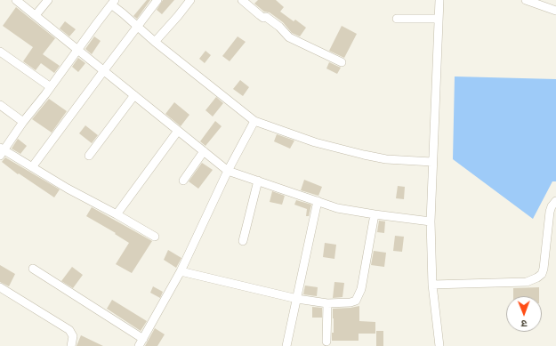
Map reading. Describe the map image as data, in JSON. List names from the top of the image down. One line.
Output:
{"north":"bottom"}
